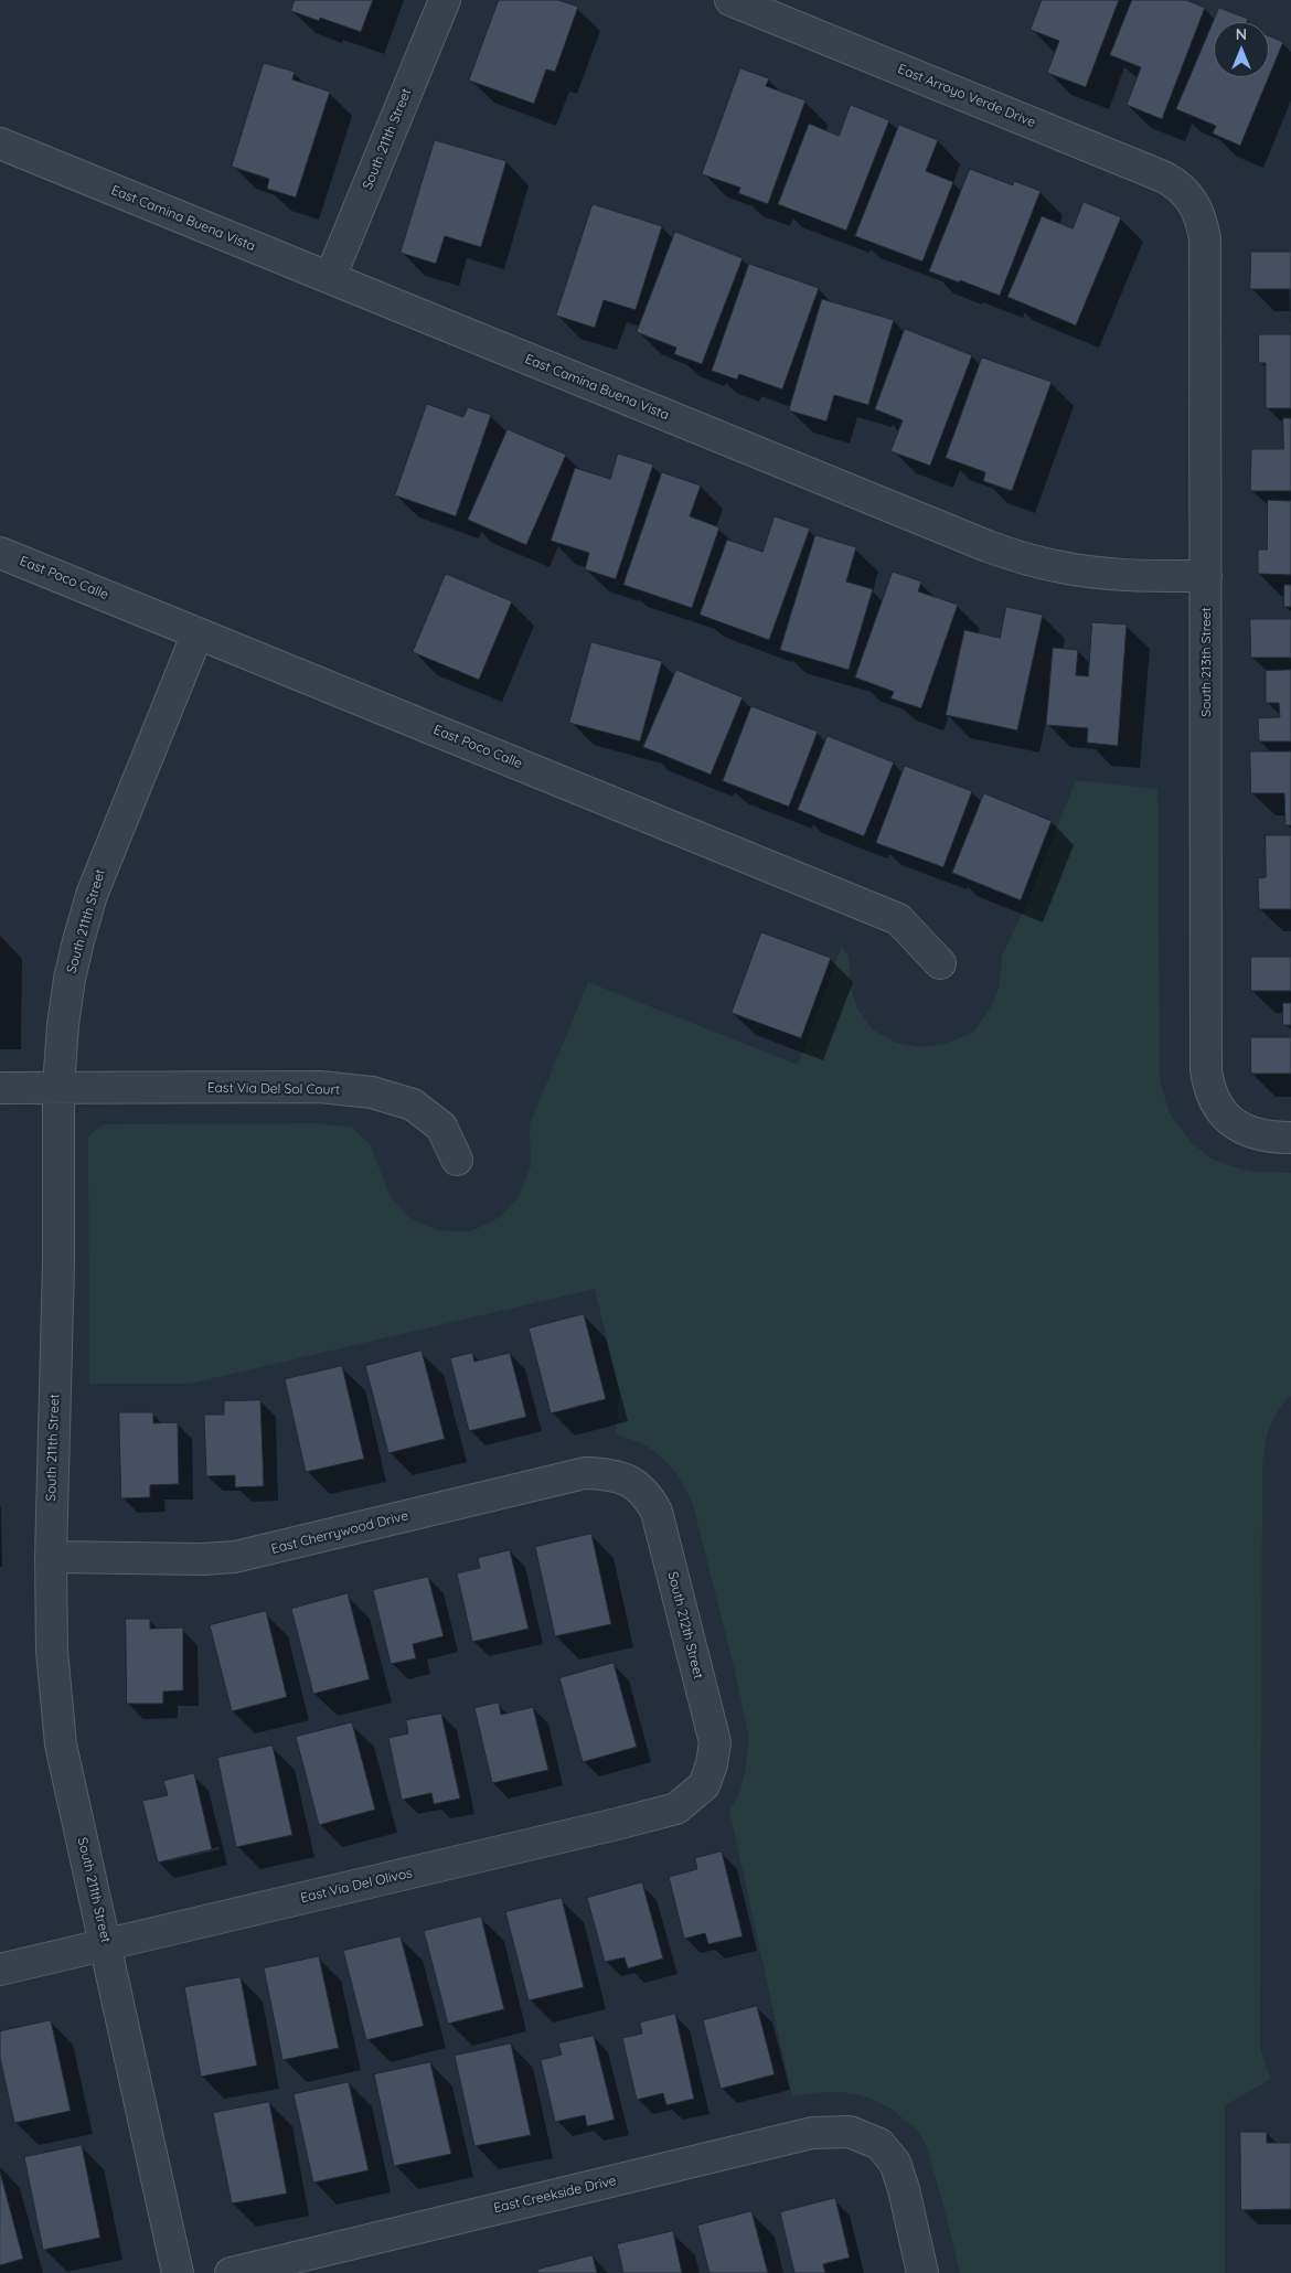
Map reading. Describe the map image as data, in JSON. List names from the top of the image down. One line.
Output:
{"streets":{"street":["East Arroyo Verde Drive","South 211th Street","East Camina Buena Vista","East Poco Calle","South 213th Street","East Via Del Sol Court","East Cherrywood Drive","South 212th Street","East Via Del Olivos","East Creekside Drive"]},"crossings":[["East Arroyo Verde Drive","South 213th Street"],["South 211th Street","East Camina Buena Vista"],["South 211th Street","East Poco Calle"],["South 211th Street","East Via Del Sol Court"],["South 211th Street","East Cherrywood Drive"],["South 211th Street","East Via Del Olivos"],["East Camina Buena Vista","South 213th Street"],["East Cherrywood Drive","South 212th Street"],["South 212th Street","East Via Del Olivos"]],"north":"top"}
